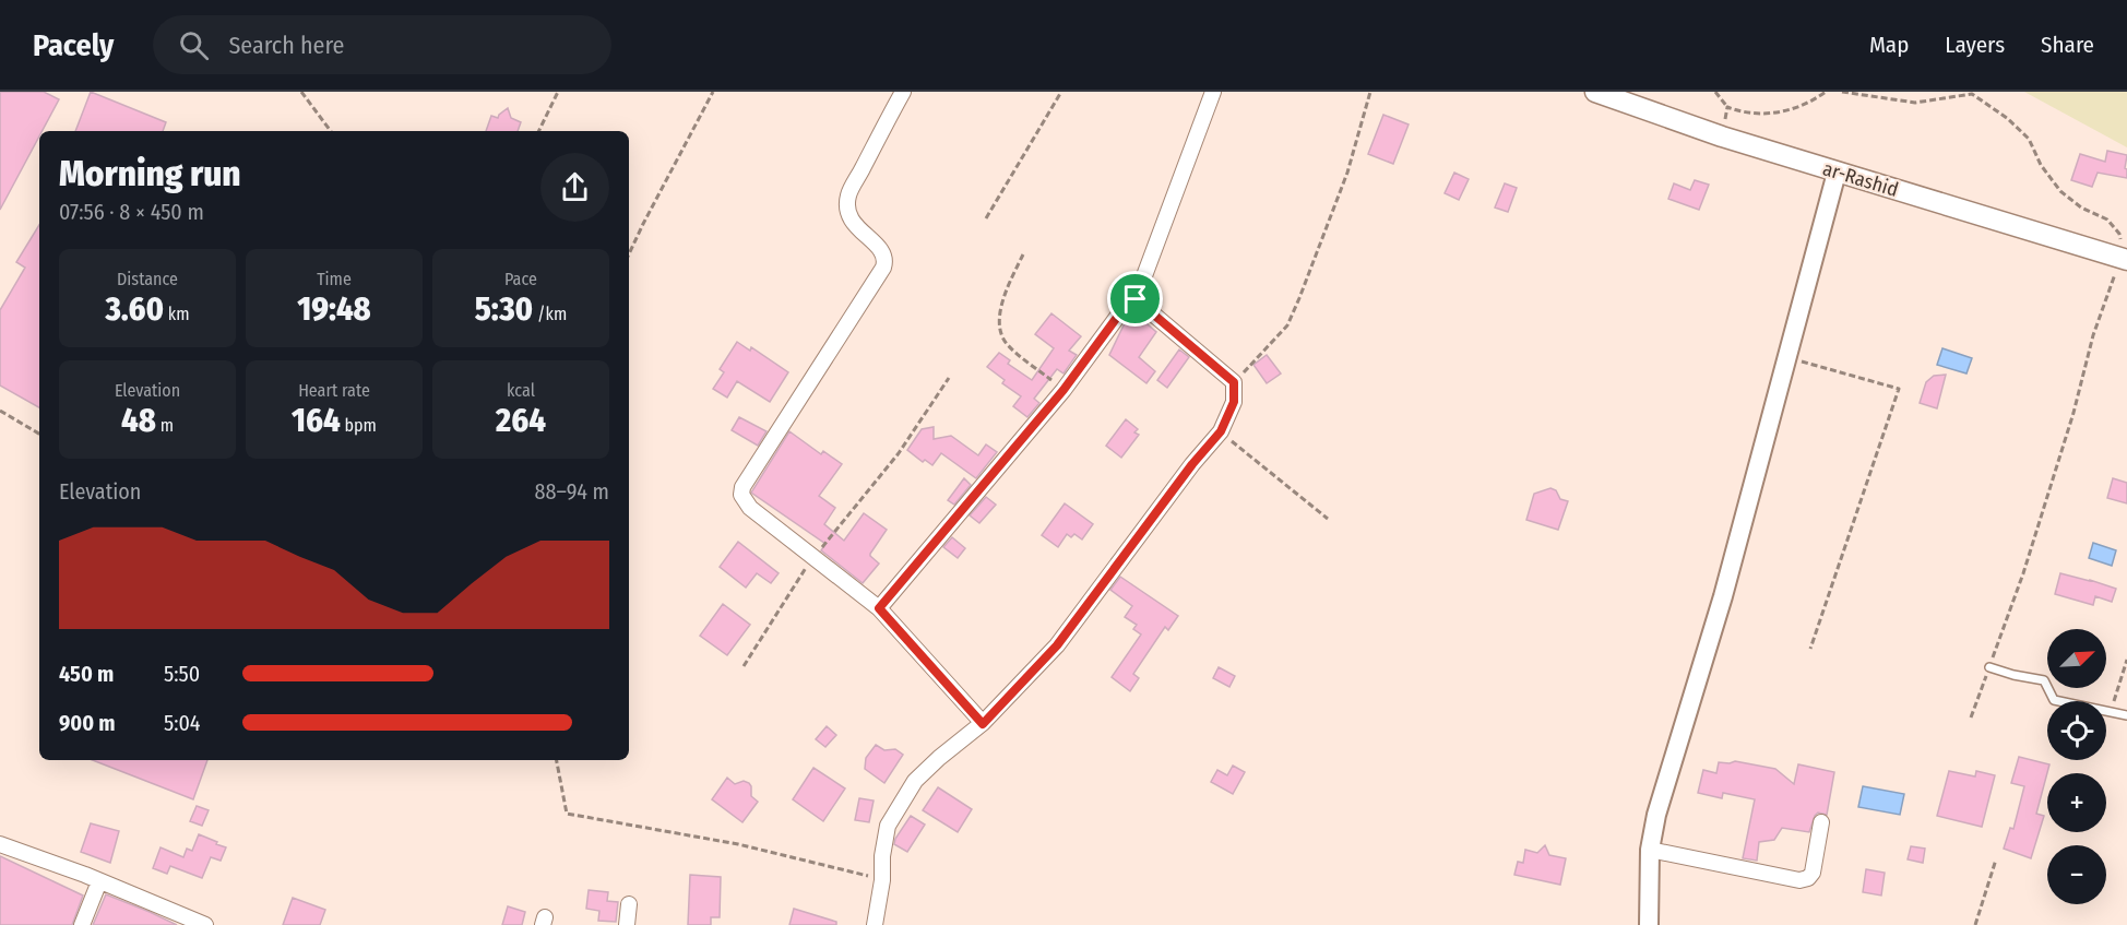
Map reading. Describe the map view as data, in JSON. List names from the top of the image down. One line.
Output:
{"streets":{"main road":["ar-Rashid"]},"north":"top right","page":{"header":"Pacely","search":"Search here","nav":["Map","Layers","Share"],"heading":["Morning run","07:56 · 8 × 450 m"],"stats":[["Distance","3.60 km"],["Time","19:48"],["Pace","5:30 /km"],["Elevation","48 m"],["Heart rate","164 bpm"],["kcal","264"]],"chart":["Elevation","88–94 m"],"map_buttons":["+","−"],"list":[{"name":"450 m","note":"5:50"},{"name":"900 m","note":"5:04"}]}}
